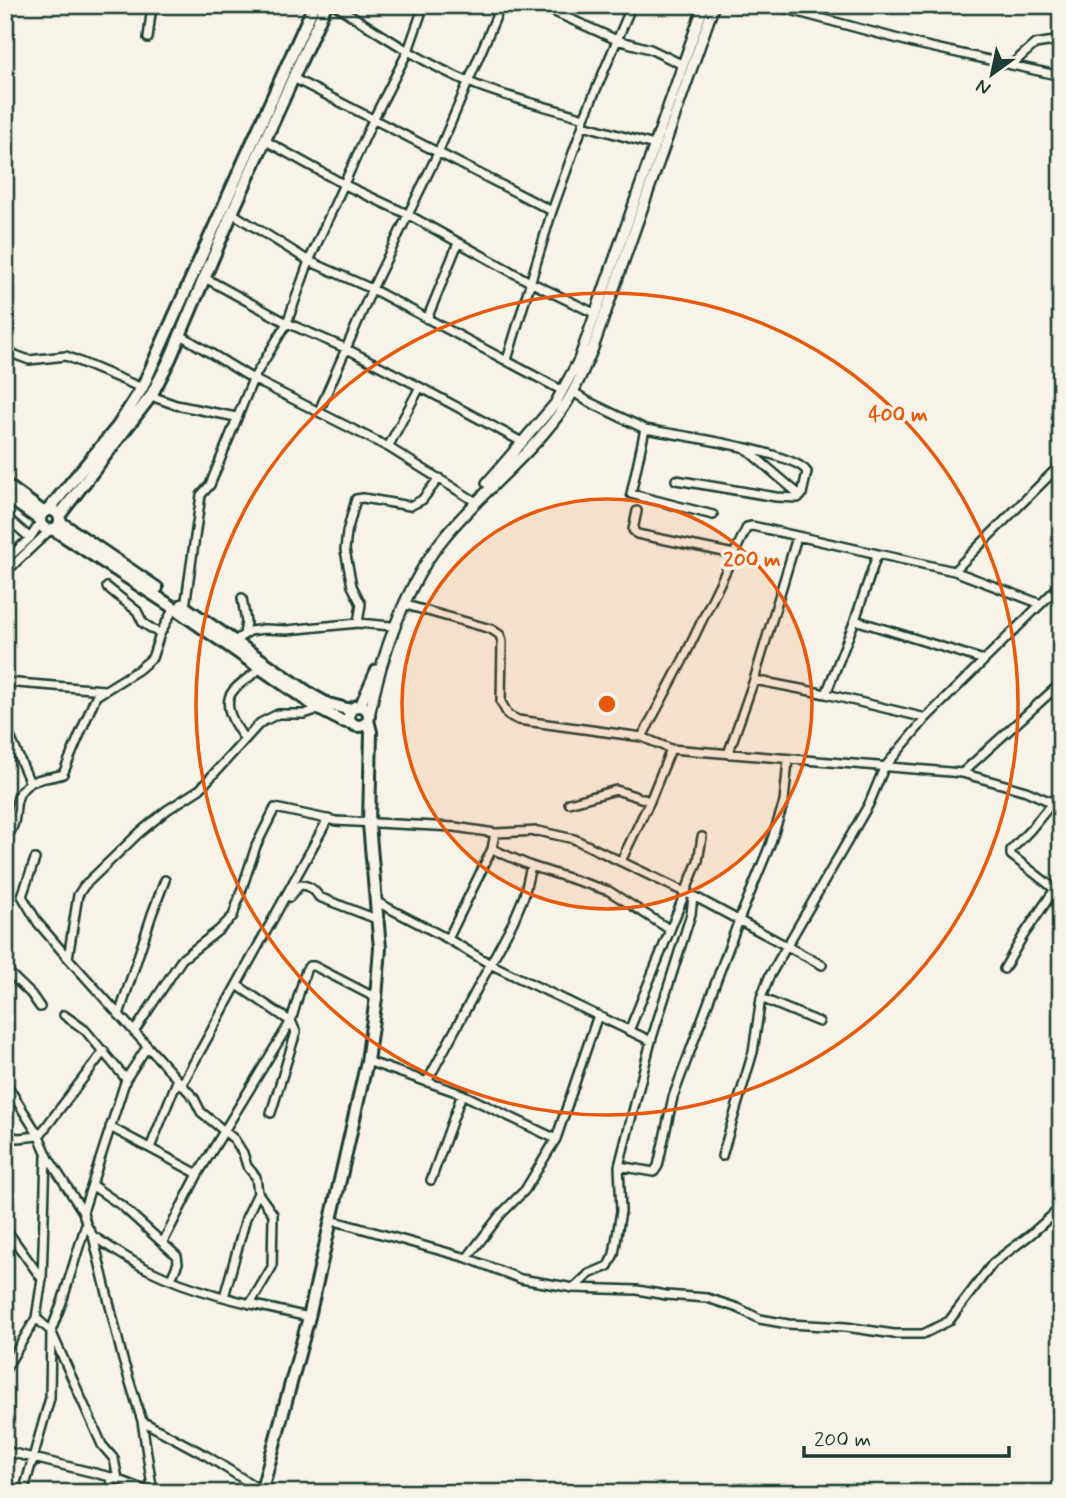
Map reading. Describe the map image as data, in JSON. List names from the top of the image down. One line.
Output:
{"scale_bar":"200 m","north":"bottom left","rings":["400 m","200 m"]}
